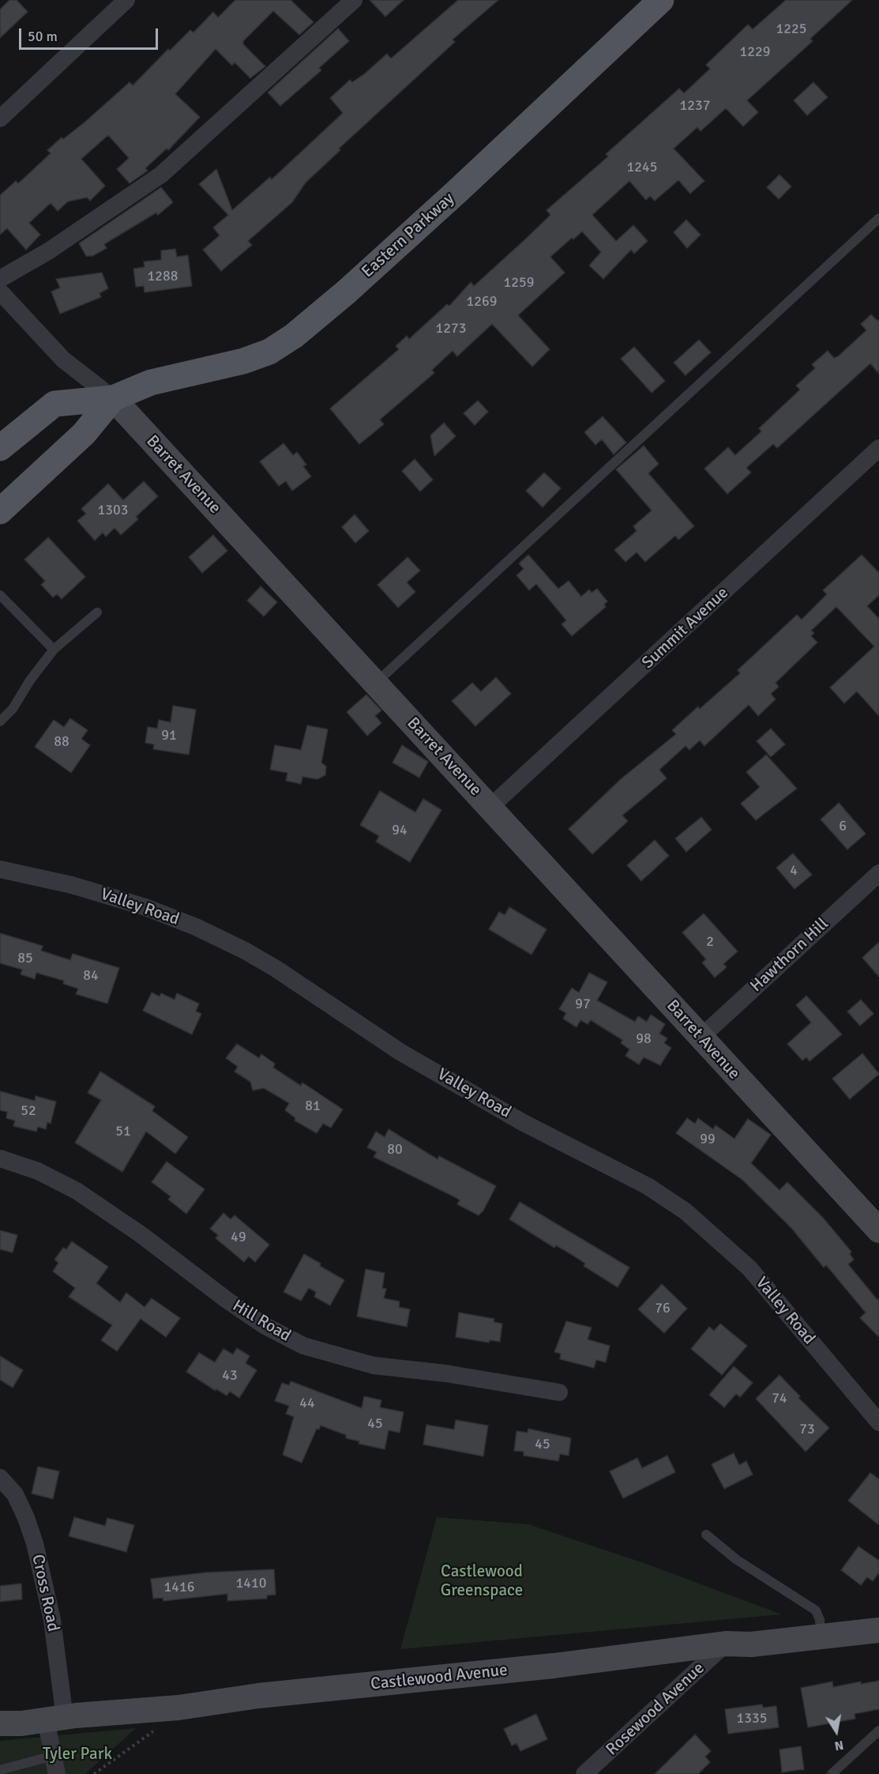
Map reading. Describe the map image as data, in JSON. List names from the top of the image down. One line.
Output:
{"streets":{"main road":["Eastern Parkway"],"street":["Barret Avenue","Summit Avenue","Valley Road","Hawthorn Hill","Hill Road","Cross Road","Castlewood Avenue","Rosewood Avenue"]},"crossings":[["Eastern Parkway","Barret Avenue"],["Barret Avenue","Summit Avenue"],["Barret Avenue","Hawthorn Hill"],["Cross Road","Castlewood Avenue"],["Castlewood Avenue","Rosewood Avenue"]],"parks":["Castlewood Greenspace","Tyler Park"],"house_numbers":["1225","1229","1237","1245","1288","1259","1269","1273","1303","91","88","6","94","4","2","85","84","97","98","81","52","51","99","80","49","76","43","74","44","45","73","45","1410","1416","1335"],"scale_bar":"50 m","north":"bottom"}
